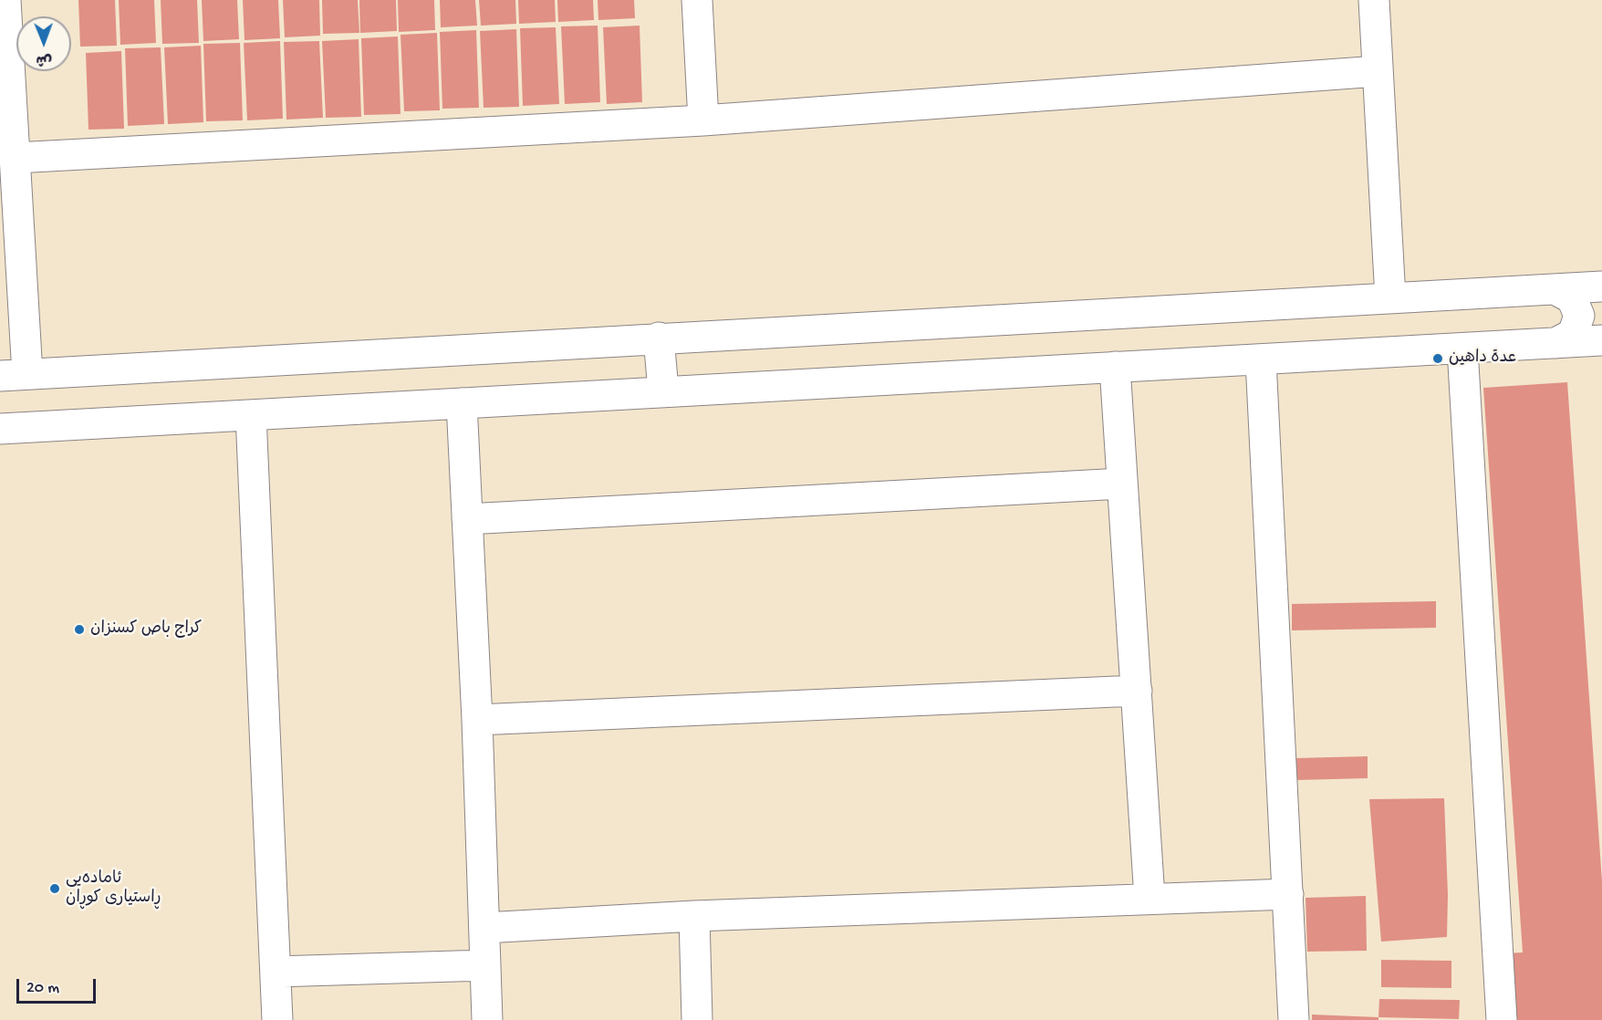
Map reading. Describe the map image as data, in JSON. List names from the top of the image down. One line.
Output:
{"places":["عدة داهين","كراج باص كسنزان","ئامادەیی ڕاستیاری کوڕان"],"scale_bar":"20 m","north":"bottom"}
